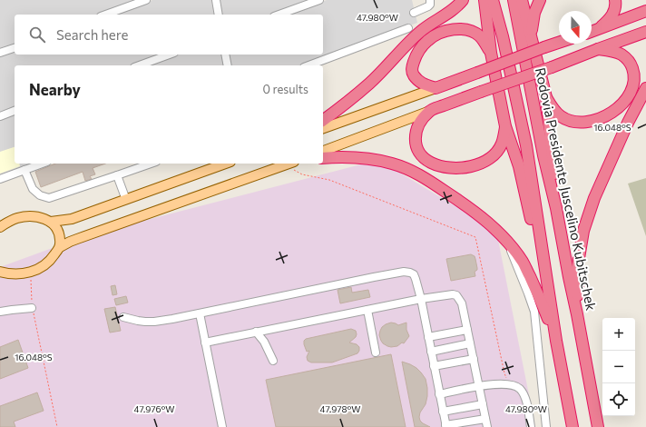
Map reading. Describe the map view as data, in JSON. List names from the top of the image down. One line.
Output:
{"streets":{"highway":["Rodovia Presidente Juscelino Kubitschek"]},"north":"bottom","page":{"search":"Search here","heading":["Nearby","0 results"],"map_buttons":["+","−"]},"coordinates":["47.980°W","16.048°S","47.976°W","47.978°W"]}
